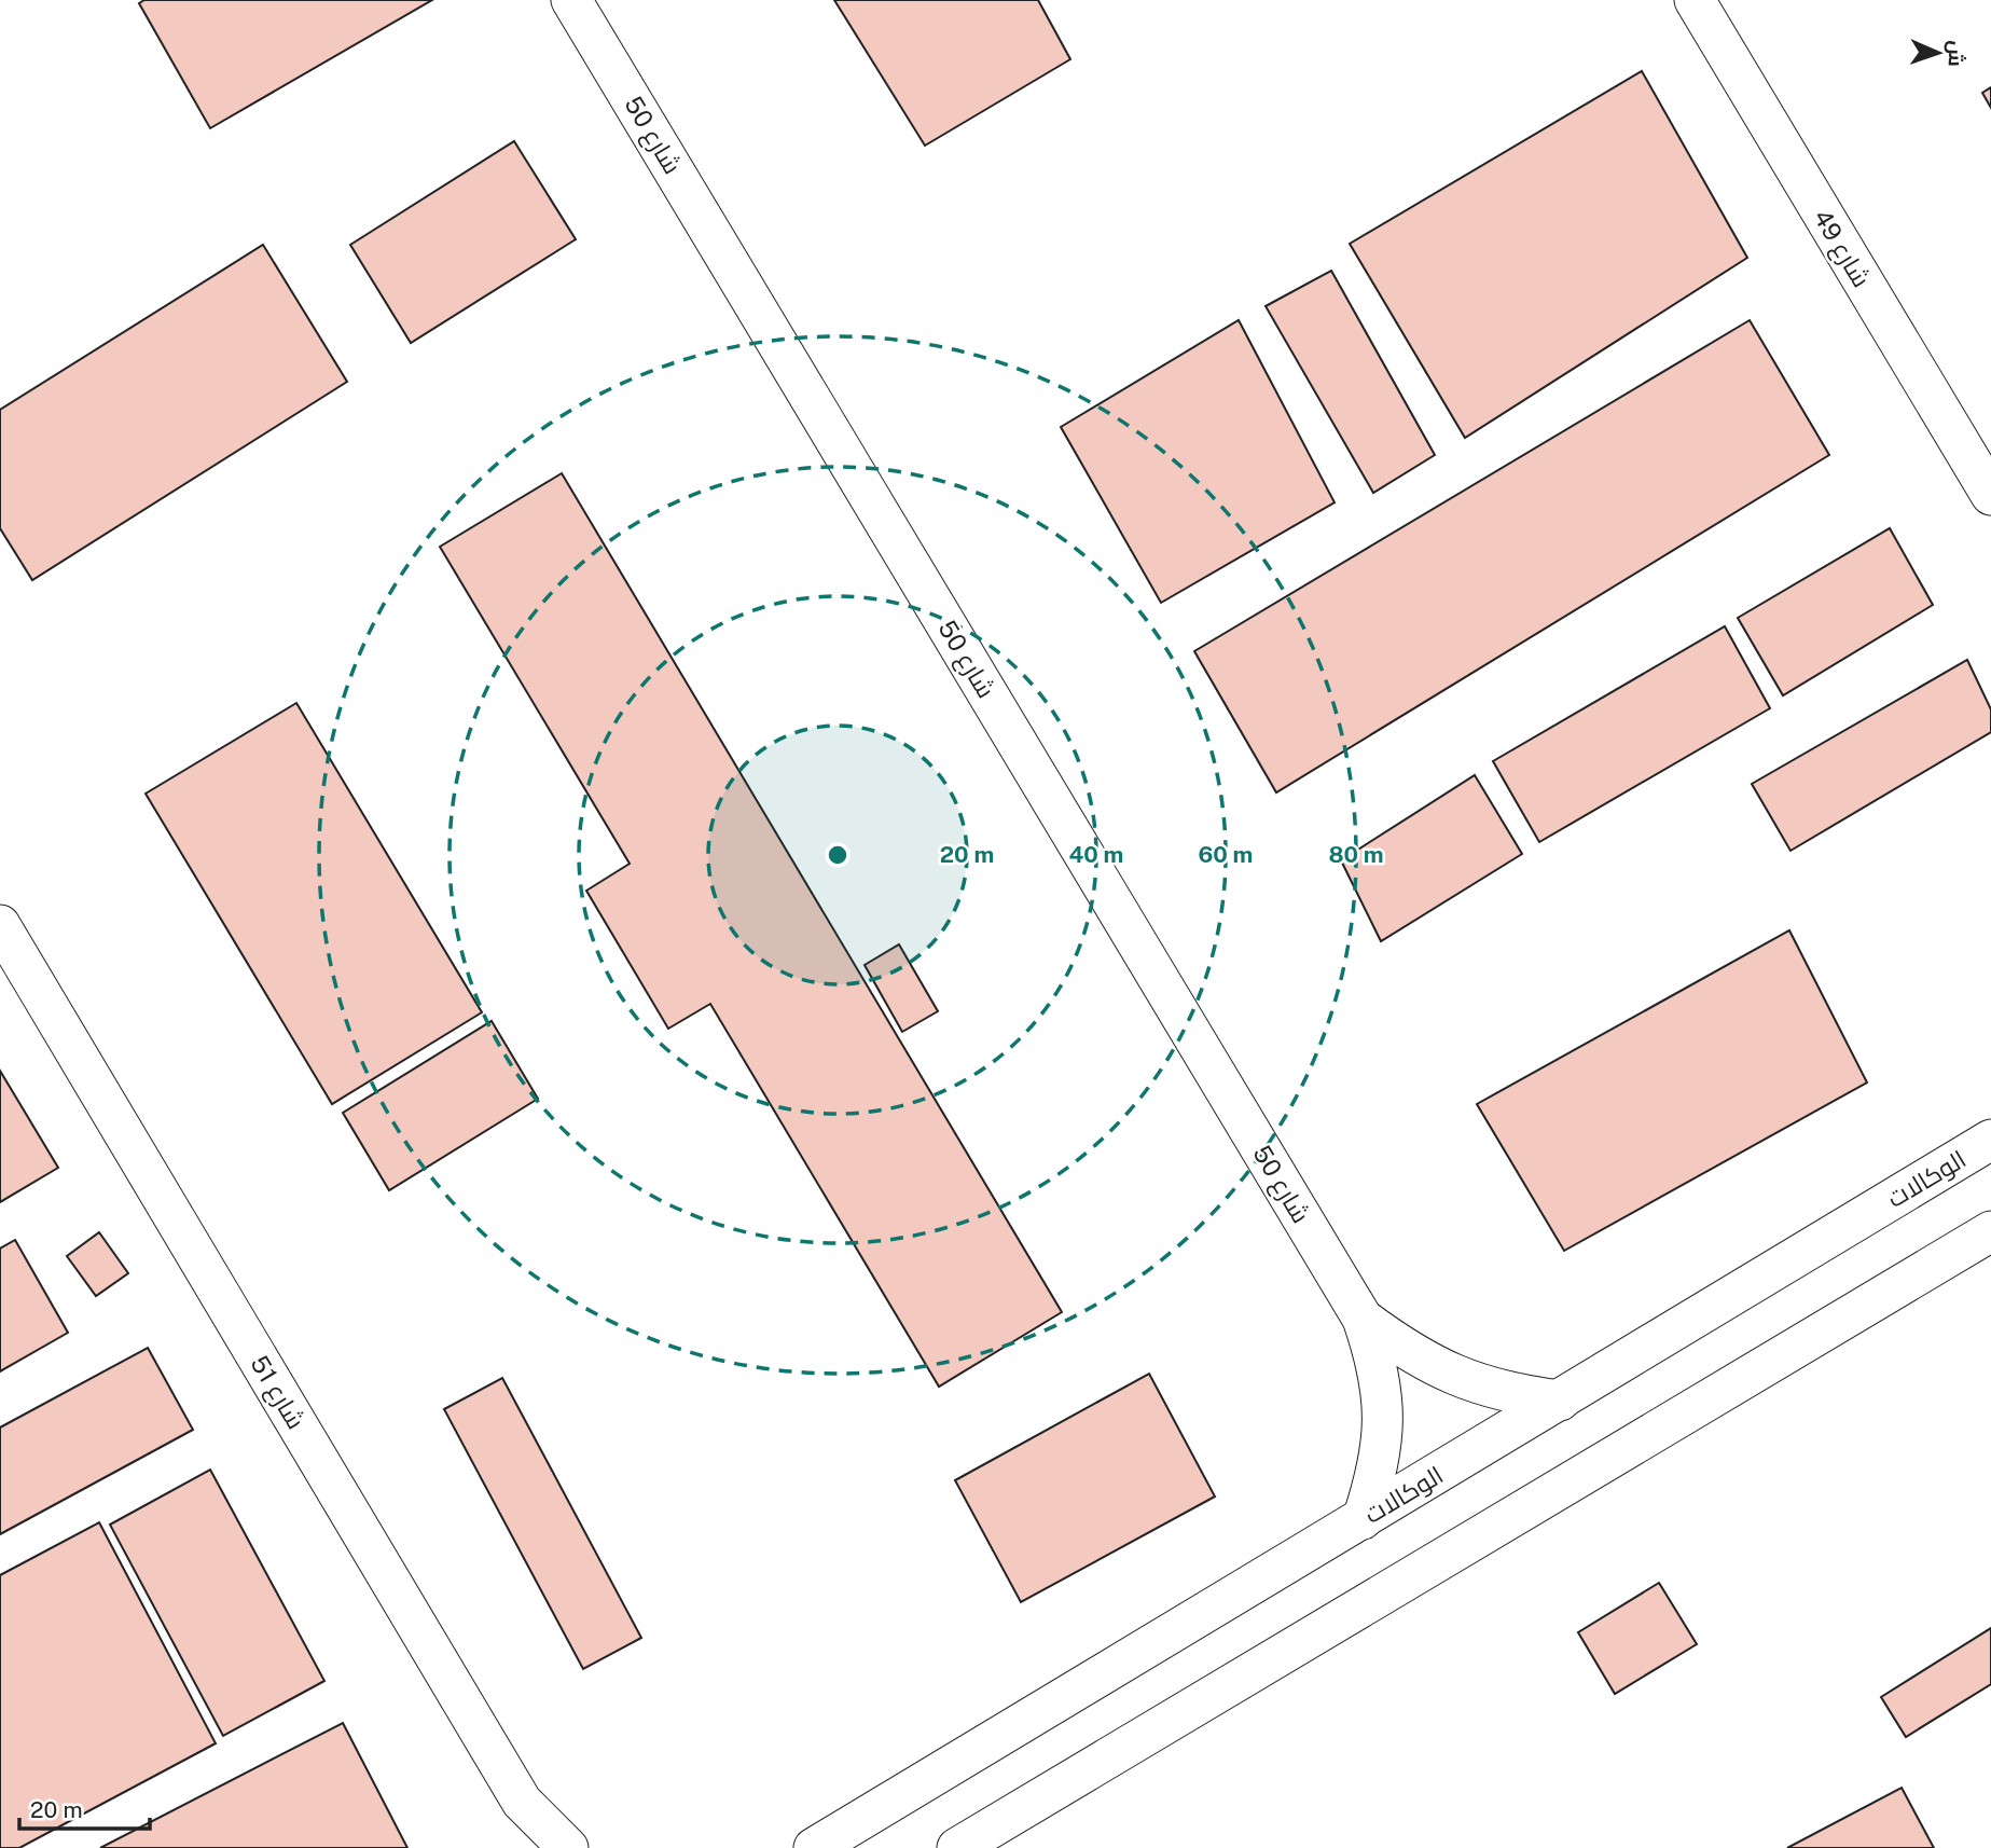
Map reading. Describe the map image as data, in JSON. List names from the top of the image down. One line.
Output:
{"streets":{"street":["شارع 50","شارع 49","الوكالات","شارع 51"]},"crossings":[["شارع 50","الوكالات"]],"scale_bar":"20 m","north":"right","rings":["20 m","40 m","60 m","80 m"]}
